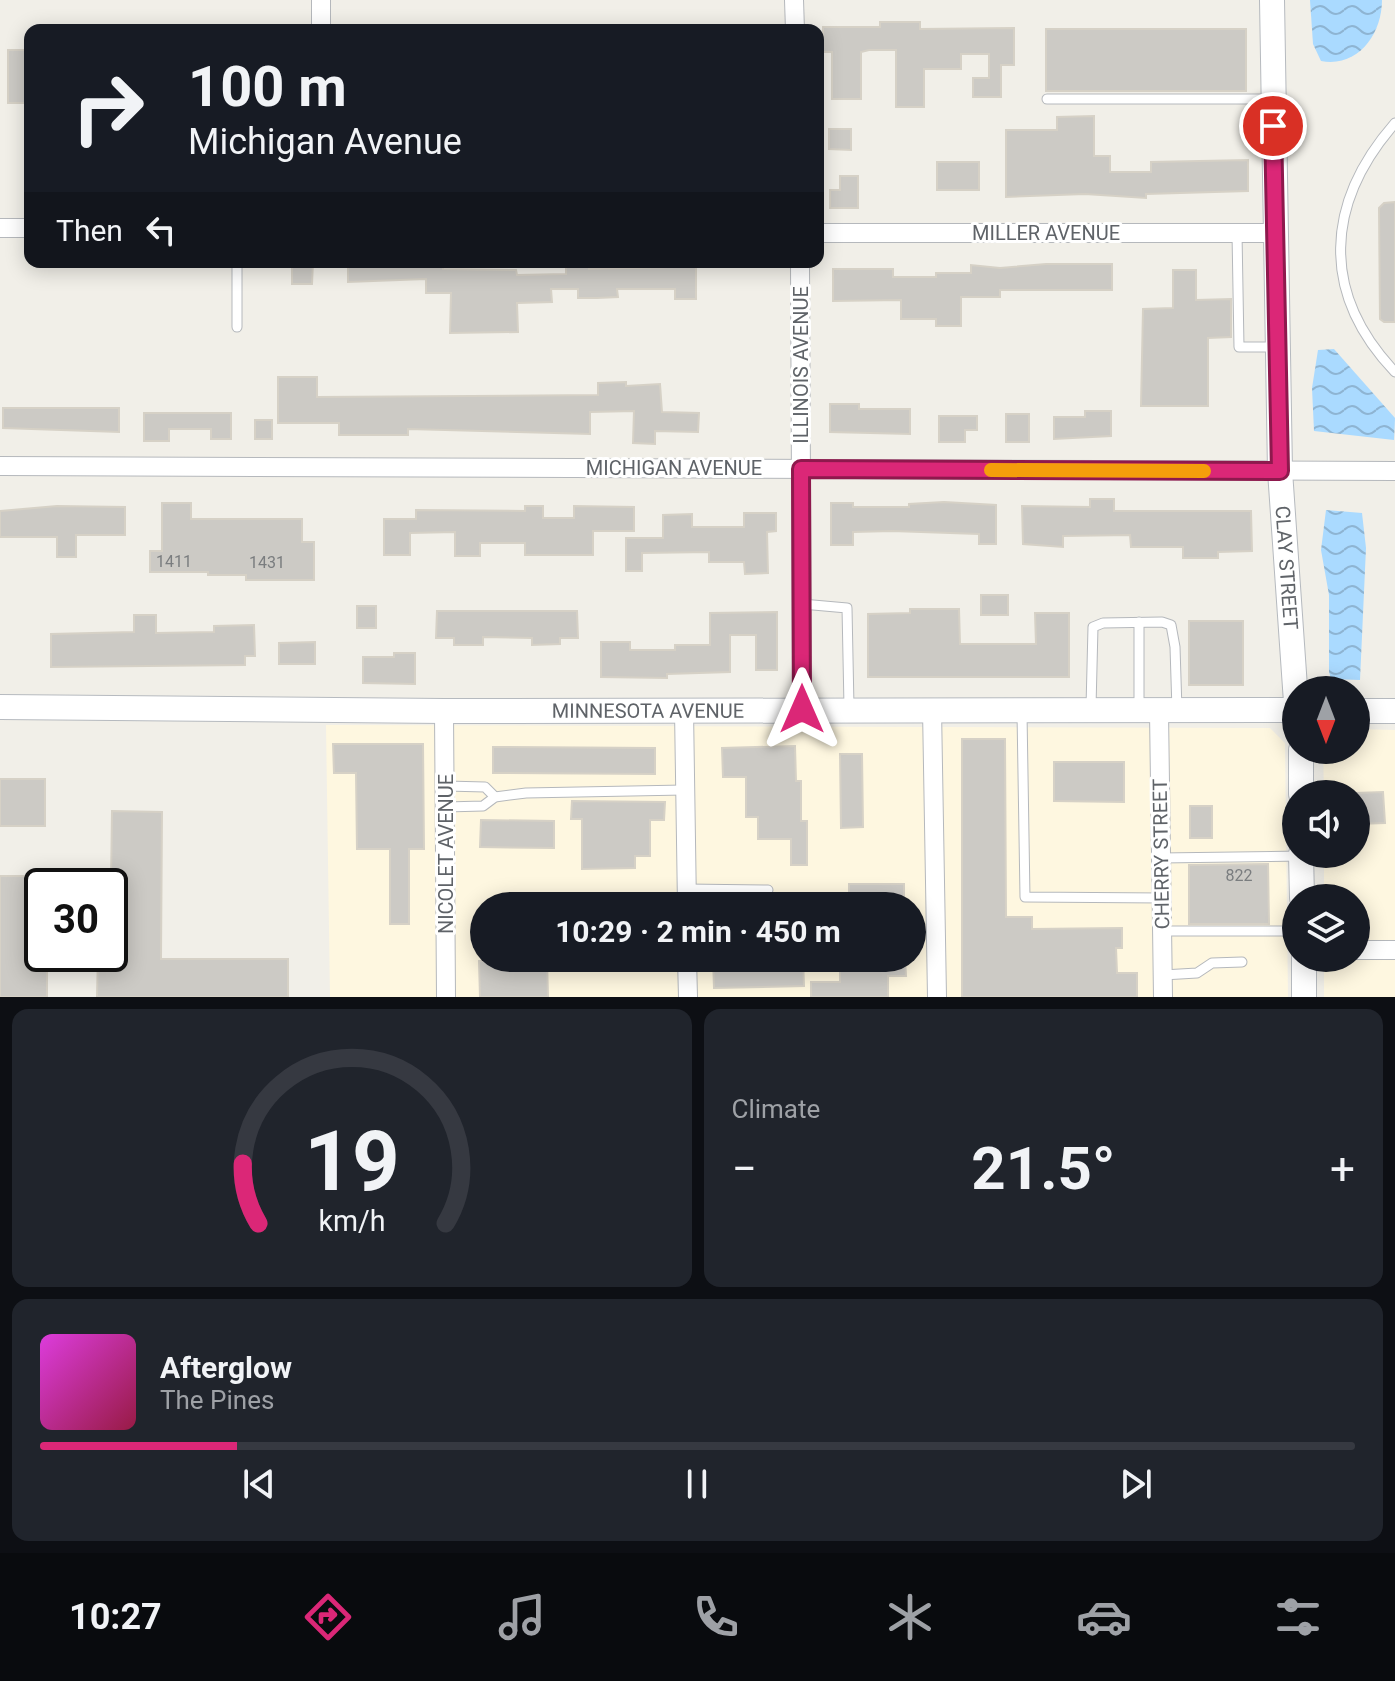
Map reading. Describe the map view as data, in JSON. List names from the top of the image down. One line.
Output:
{"streets":{"street":["MILLER AVENUE","ILLINOIS AVENUE","MICHIGAN AVENUE","CLAY STREET","MINNESOTA AVENUE","NICOLET AVENUE","CHERRY STREET"]},"crossings":[["MILLER AVENUE","CLAY STREET"],["ILLINOIS AVENUE","MICHIGAN AVENUE"],["ILLINOIS AVENUE","MINNESOTA AVENUE"],["MICHIGAN AVENUE","CLAY STREET"],["MINNESOTA AVENUE","NICOLET AVENUE"],["MINNESOTA AVENUE","CHERRY STREET"]],"house_numbers":["1411","1431","822"],"north":"bottom","page":{"turn":["100 m","Michigan Avenue"],"then":"Then","limit":"30","trip":"10:29 · 2 min · 450 m","tile":"Climate","heat":["−","21.5°","+"],"song":["Afterglow","The Pines"],"tabs":"10:27","gauge":["19","km/h"]}}
